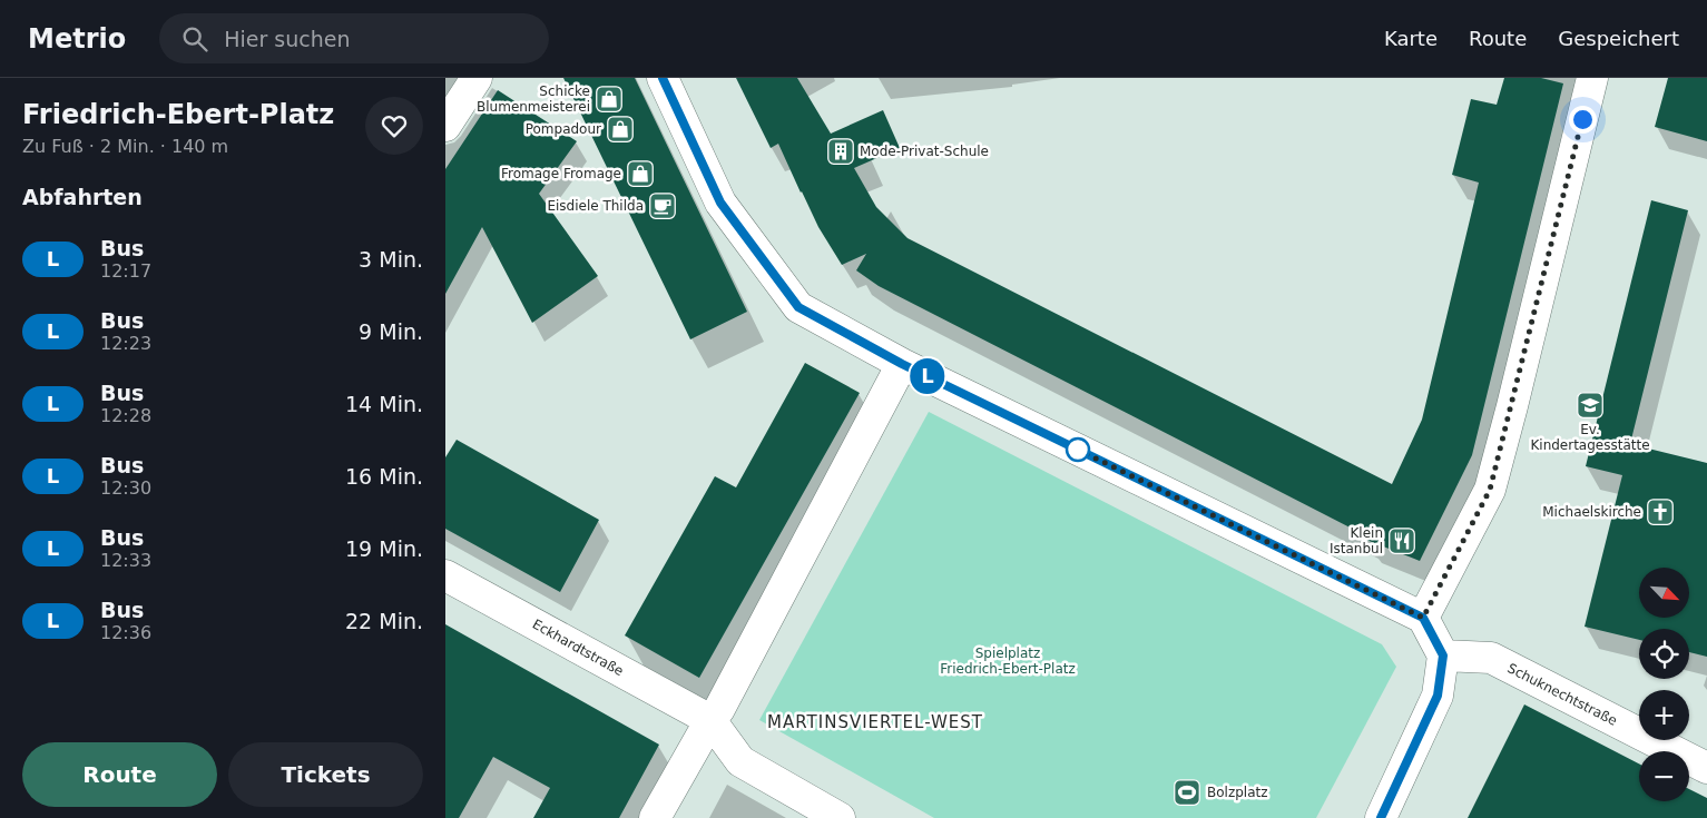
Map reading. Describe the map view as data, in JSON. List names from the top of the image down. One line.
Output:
{"streets":{"street":["Eckhardtstraße","Schuknechtstraße"]},"districts":["MARTINSVIERTEL-WEST"],"parks":["Spielplatz Friedrich-Ebert-Platz"],"places":{"shop":["Schicke Blumenmeisterei","Pompadour","Fromage Fromage"],"building":["Mode-Privat-Schule"],"cafe":["Eisdiele Thilda"],"school or university":["Ev. Kindertagesstätte"],"church":["Michaelskirche"],"restaurant":["Klein Istanbul"],"sports":["Bolzplatz"]},"lines":["bus line L"],"north":"bottom right","page":{"header":"Metrio","search":"Hier suchen","nav":["Karte","Route","Gespeichert"],"heading":[["Friedrich-Ebert-Platz","Zu Fuß · 2 Min. · 140 m"],"Abfahrten"],"on_map":"L","list":[{"mark":"L","name":"Bus","note":"12:17","value":"3 Min."},{"mark":"L","name":"Bus","note":"12:23","value":"9 Min."},{"mark":"L","name":"Bus","note":"12:28","value":"14 Min."},{"mark":"L","name":"Bus","note":"12:30","value":"16 Min."},{"mark":"L","name":"Bus","note":"12:33","value":"19 Min."},{"mark":"L","name":"Bus","note":"12:36","value":"22 Min."}],"map_buttons":["+","−"],"buttons":["Route","Tickets"]}}
